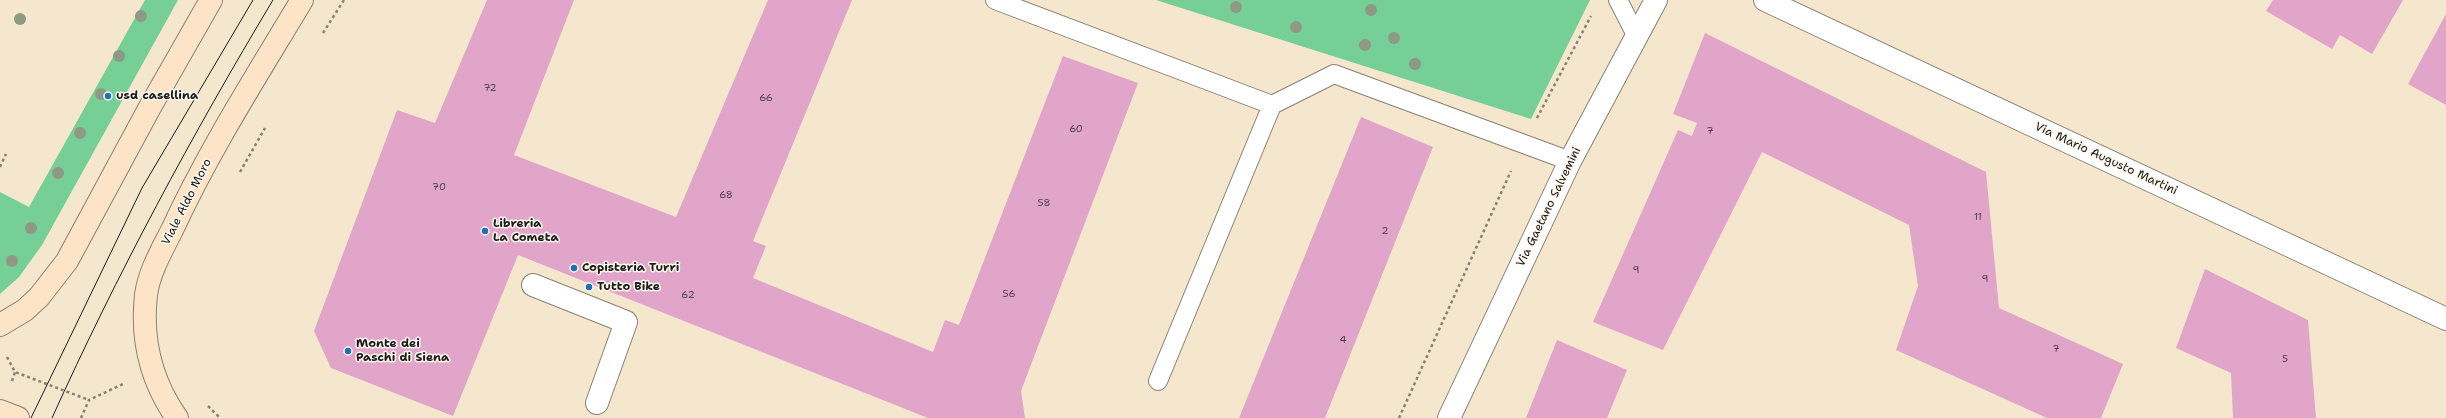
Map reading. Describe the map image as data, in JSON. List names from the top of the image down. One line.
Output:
{"streets":{"street":["Via Mario Augusto Martini","Viale Aldo Moro","Via Gaetano Salvemini"]},"places":["usd casellina","Libreria La Cometa","Copisteria Turri","Tutto Bike","Monte dei Paschi di Siena"],"house_numbers":["72","66","60","7","70","68","58","11","2","9","9","56","62","4","7","5"]}
